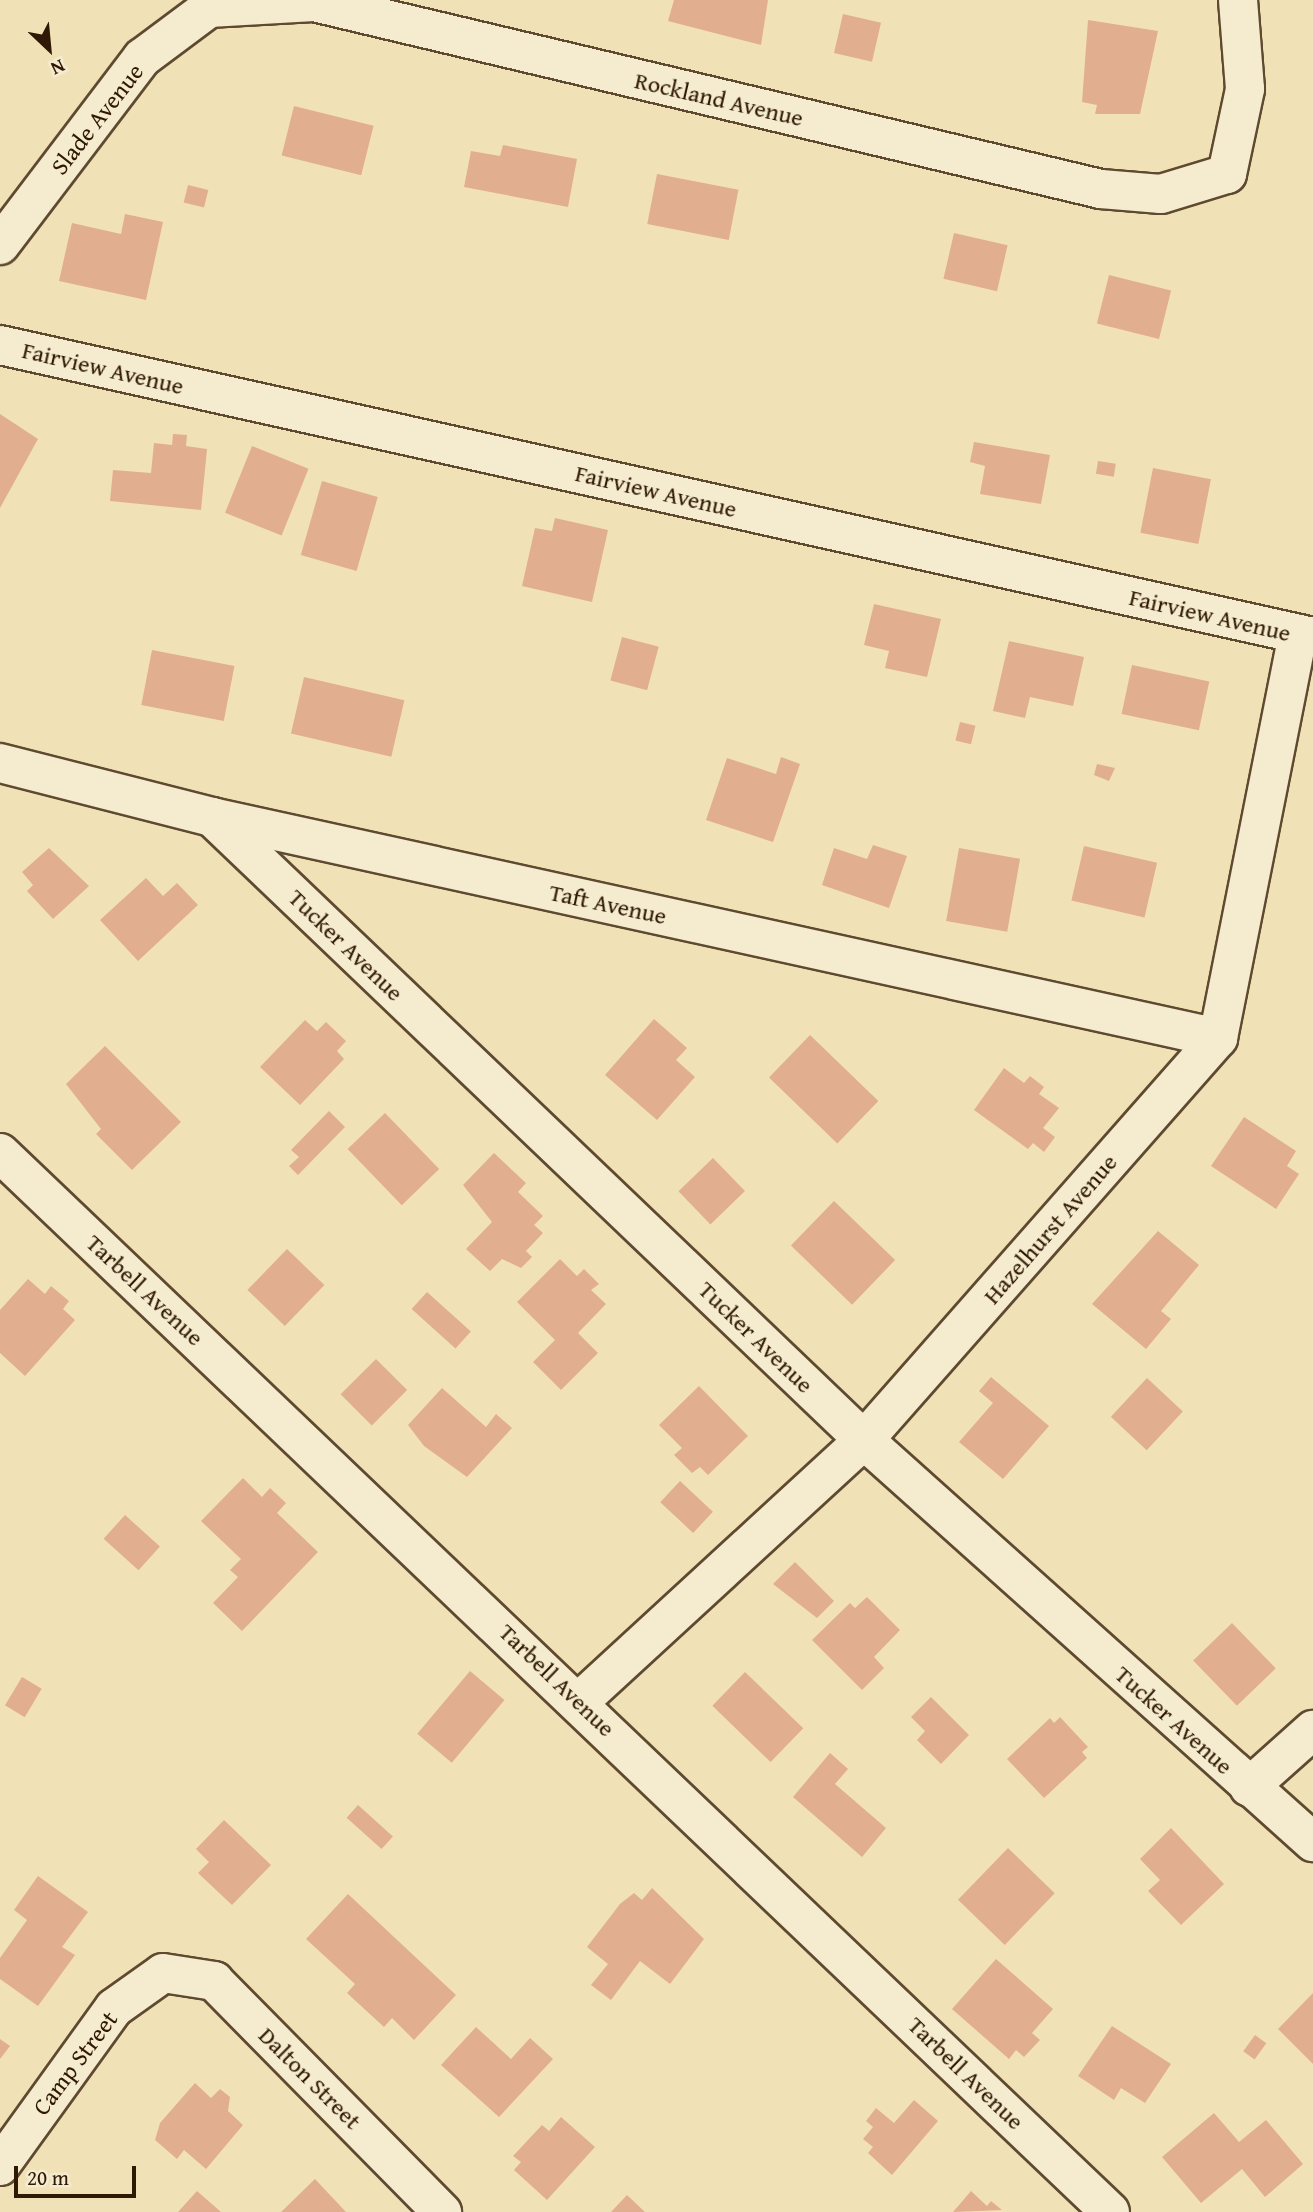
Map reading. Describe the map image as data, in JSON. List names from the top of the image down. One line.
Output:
{"streets":{"street":["Rockland Avenue","Slade Avenue","Fairview Avenue","Taft Avenue","Tucker Avenue","Hazelhurst Avenue","Tarbell Avenue","Camp Street","Dalton Street"]},"crossings":[["Rockland Avenue","Slade Avenue"],["Taft Avenue","Tucker Avenue"],["Taft Avenue","Hazelhurst Avenue"],["Tucker Avenue","Hazelhurst Avenue"],["Hazelhurst Avenue","Tarbell Avenue"],["Camp Street","Dalton Street"]],"scale_bar":"20 m","north":"bottom right"}
